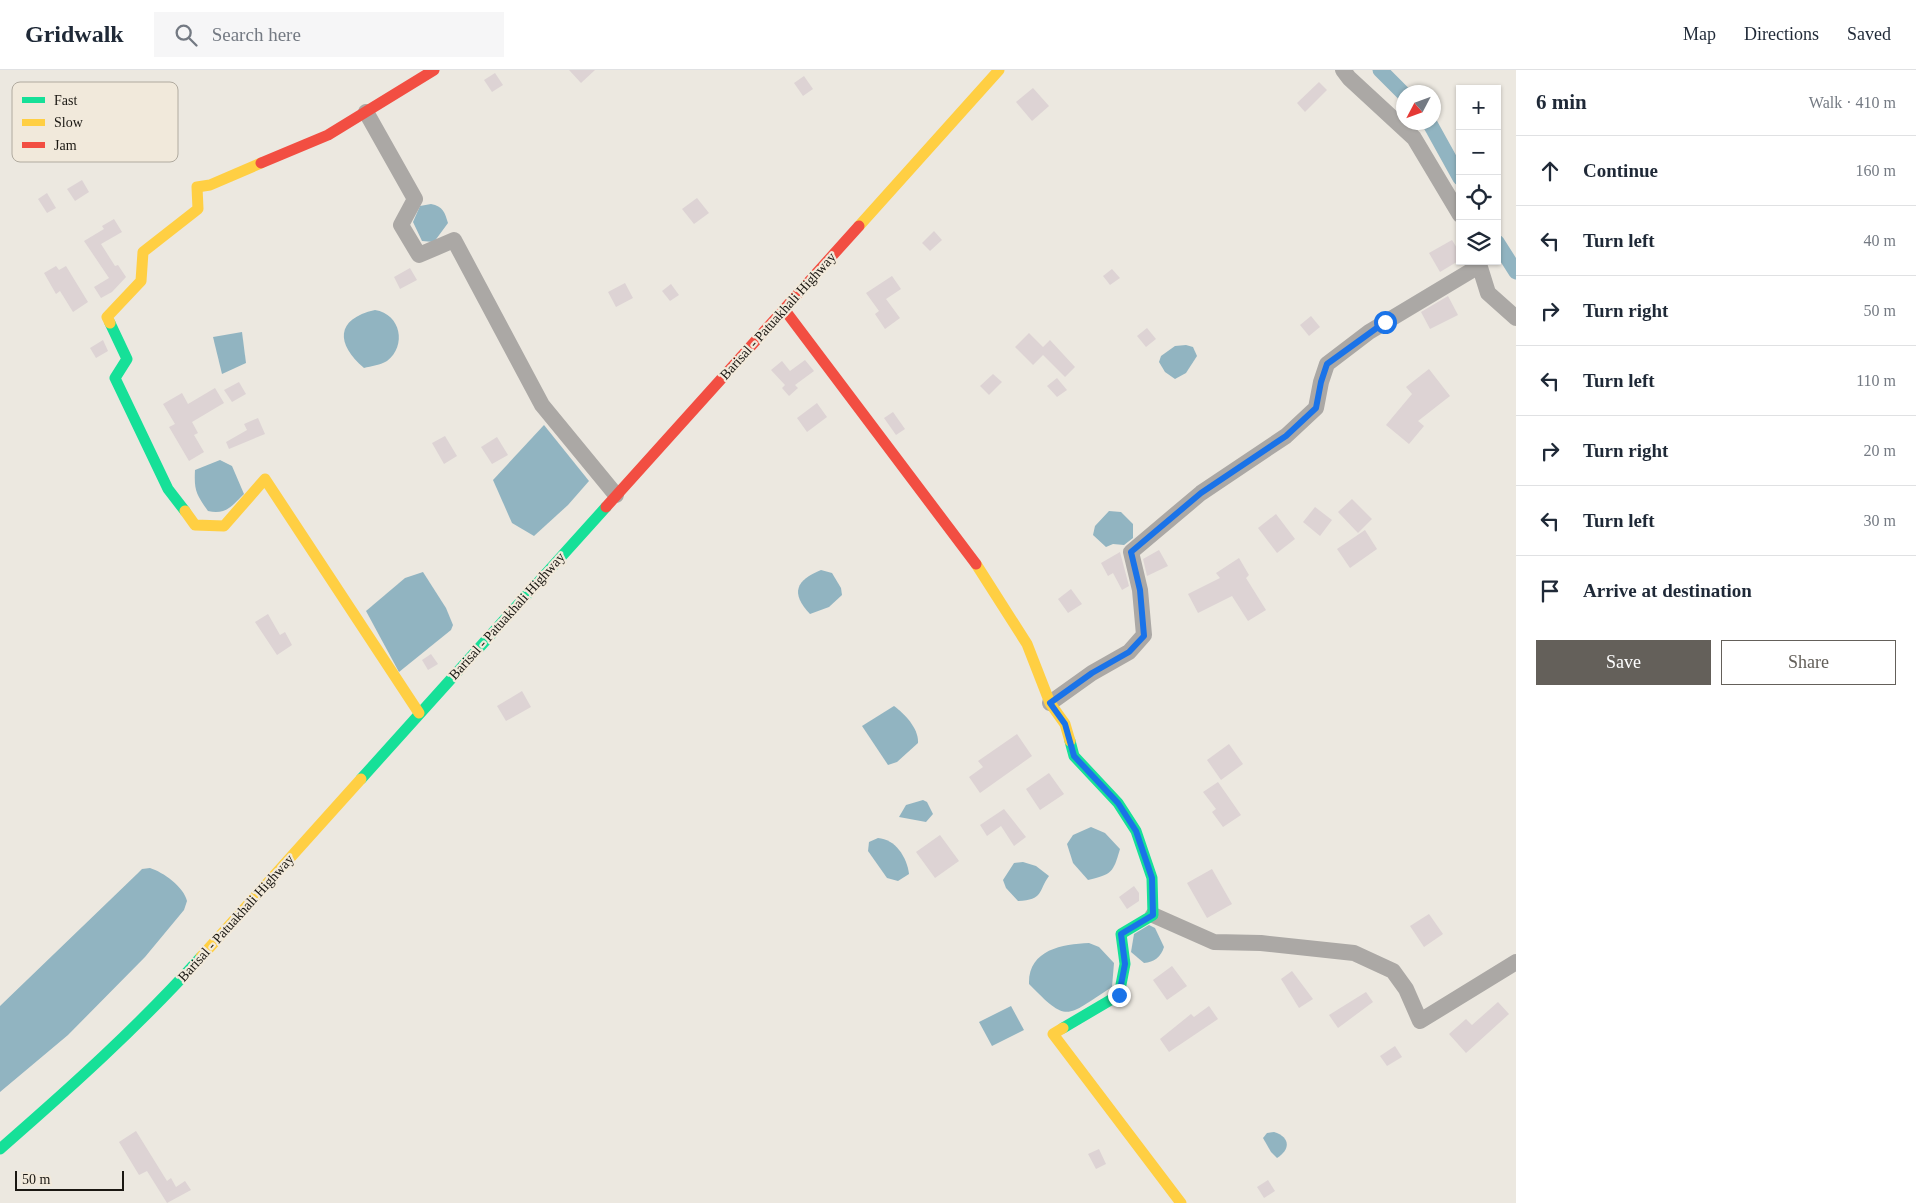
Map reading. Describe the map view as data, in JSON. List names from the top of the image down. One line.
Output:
{"streets":{"main road":["Barisal - Patuakhali Highway"]},"legend":["Fast","Slow","Jam"],"scale_bar":"50 m","north":"bottom left","page":{"header":"Gridwalk","search":"Search here","nav":["Map","Directions","Saved"],"heading":["6 min","Walk · 410 m"],"map_buttons":["+","−"],"list":[["Continue","160 m"],["Turn left","40 m"],["Turn right","50 m"],["Turn left","110 m"],["Turn right","20 m"],["Turn left","30 m"],"Arrive at destination"],"buttons":["Save","Share"],"scale":"50 m"}}
